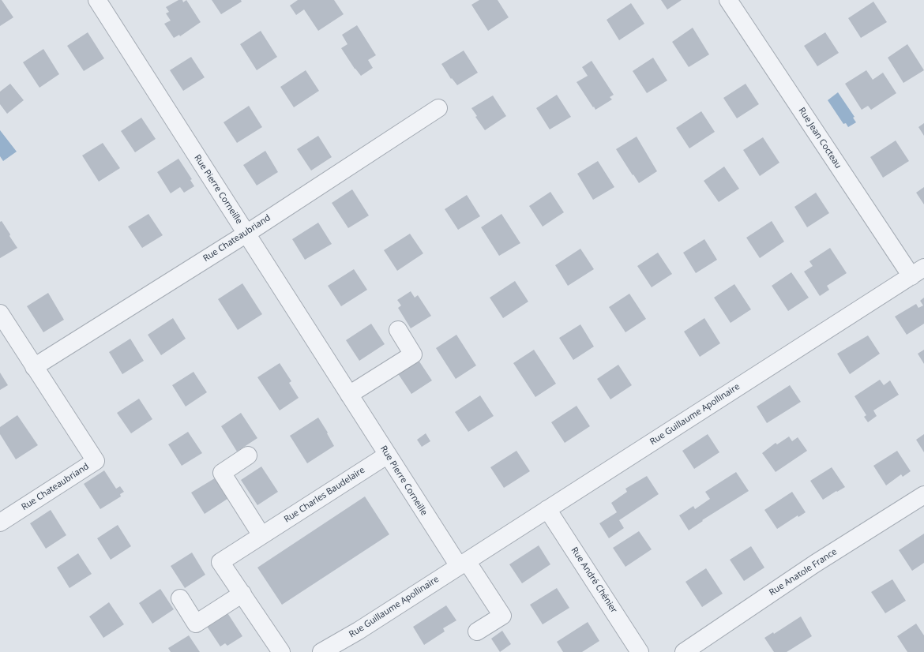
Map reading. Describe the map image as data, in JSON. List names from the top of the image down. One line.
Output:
{"streets":{"street":["Rue Jean Cocteau","Rue Pierre Corneille","Rue Chateaubriand","Rue Guillaume Apollinaire","Rue Charles Baudelaire","Rue Anatole France","Rue André Chénier"]},"crossings":[["Rue Jean Cocteau","Rue Guillaume Apollinaire"],["Rue Pierre Corneille","Rue Chateaubriand"],["Rue Pierre Corneille","Rue Guillaume Apollinaire"],["Rue Pierre Corneille","Rue Charles Baudelaire"],["Rue Guillaume Apollinaire","Rue André Chénier"]]}
